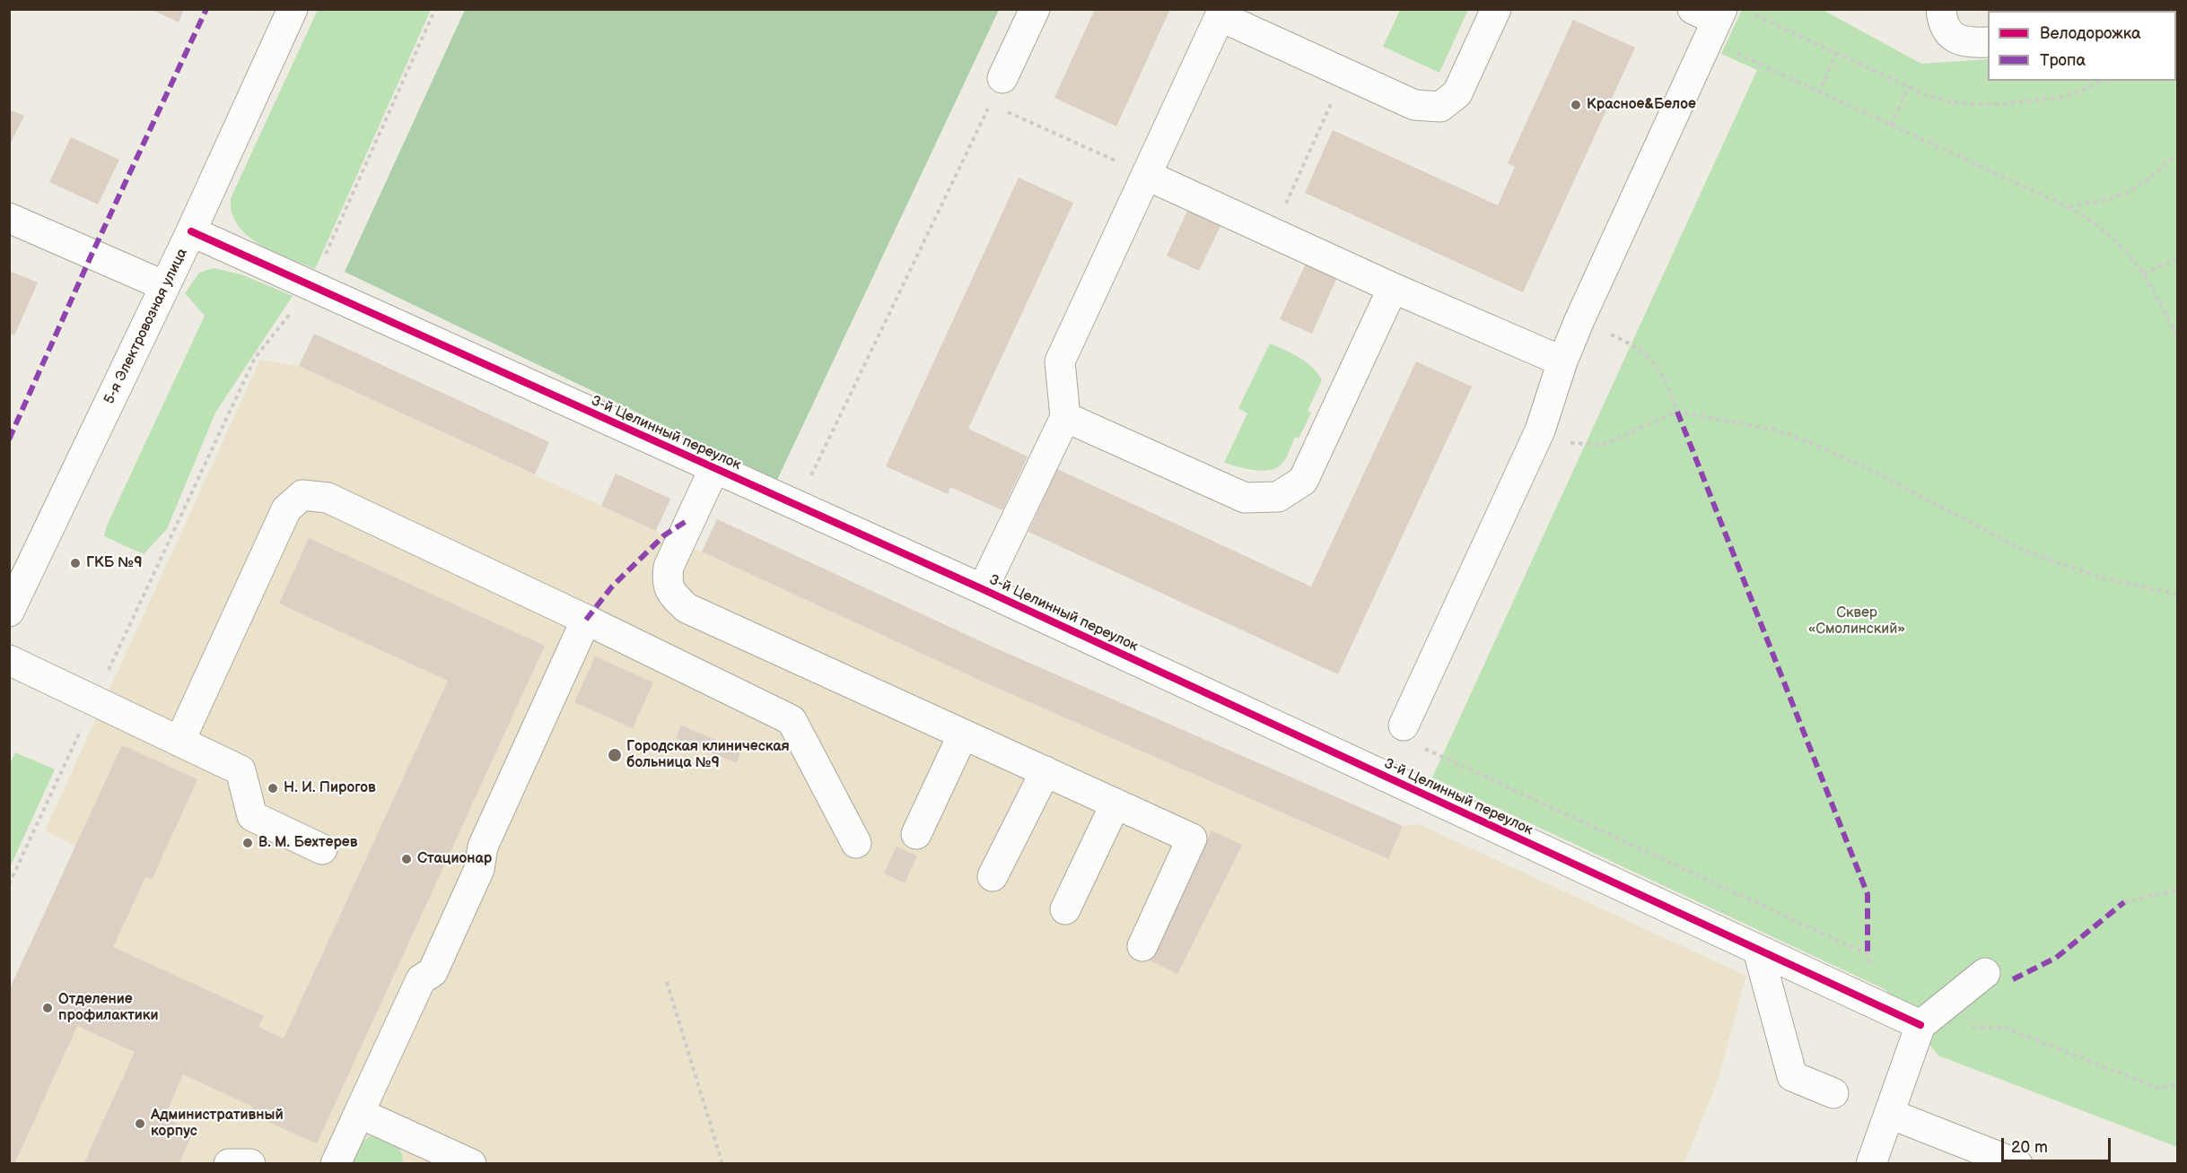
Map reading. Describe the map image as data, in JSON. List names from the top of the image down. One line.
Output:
{"streets":{"street":["5-я Электровозная улица","3-й Целинный переулок"]},"crossings":[["5-я Электровозная улица","3-й Целинный переулок"]],"parks":["Сквер «Смолинский»"],"places":["Красное&Белое","ГКБ №9","Городская клиническая больница №9","Н. И. Пирогов","В. М. Бехтерев","Стационар","Отделение профилактики","Административный корпус"],"legend":["Велодорожка","Тропа"],"scale_bar":"20 m"}
